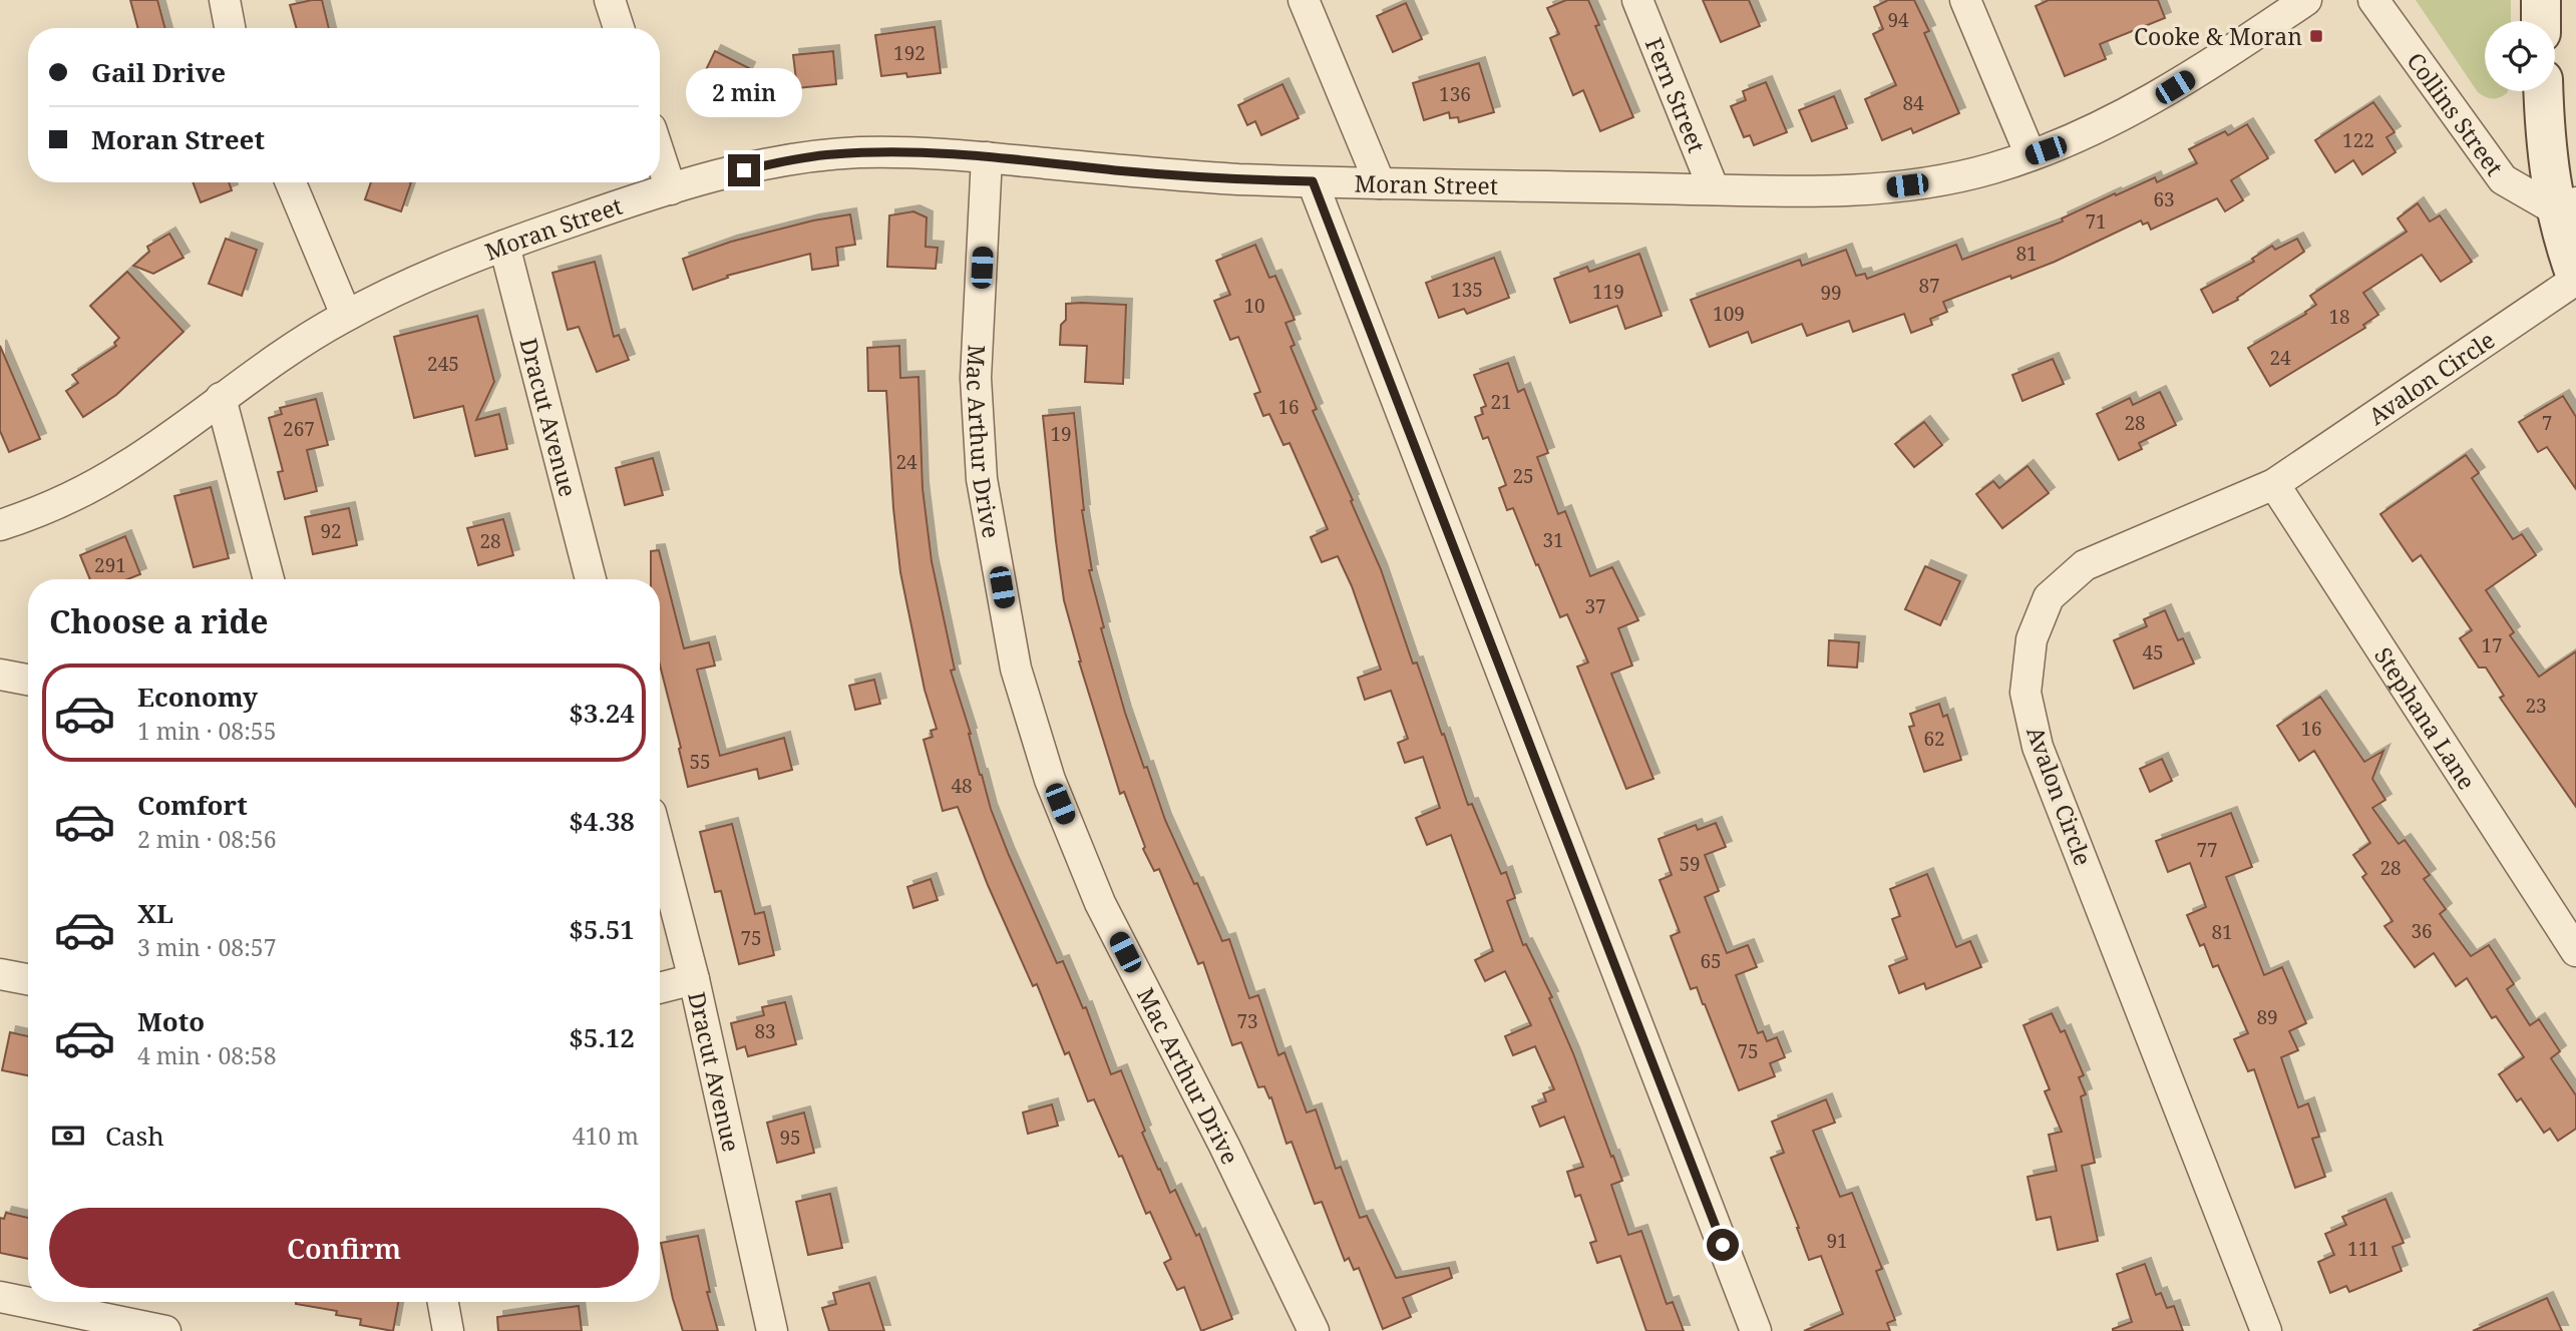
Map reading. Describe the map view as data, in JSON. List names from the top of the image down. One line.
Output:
{"streets":{"street":["Fern Street","Collins Street","Moran Street","Avalon Circle","Dracut Avenue","Mac Arthur Drive","Stephana Lane"]},"crossings":[["Fern Street","Moran Street"],["Moran Street","Dracut Avenue"],["Moran Street","Mac Arthur Drive"],["Avalon Circle","Stephana Lane"]],"places":{"transit":["Cooke & Moran"]},"house_numbers":["94","192","136","84","122","63","71","81","87","135","119","99","10","109","18","24","245","21","16","28","7","267","19","24","25","92","31","28","291","37","17","45","23","16","62","55","48","77","59","28","36","81","75","65","89","73","83","75","95","91","111"],"page":{"banner":["Gail Drive","Moran Street"],"bubble":"2 min","heading":"Choose a ride","list":[{"name":"Economy","note":"1 min · 08:55","value":"$3.24"},{"name":"Comfort","note":"2 min · 08:56","value":"$4.38"},{"name":"XL","note":"3 min · 08:57","value":"$5.51"},{"name":"Moto","note":"4 min · 08:58","value":"$5.12"}],"pay":["Cash","410 m"],"buttons":"Confirm"}}
